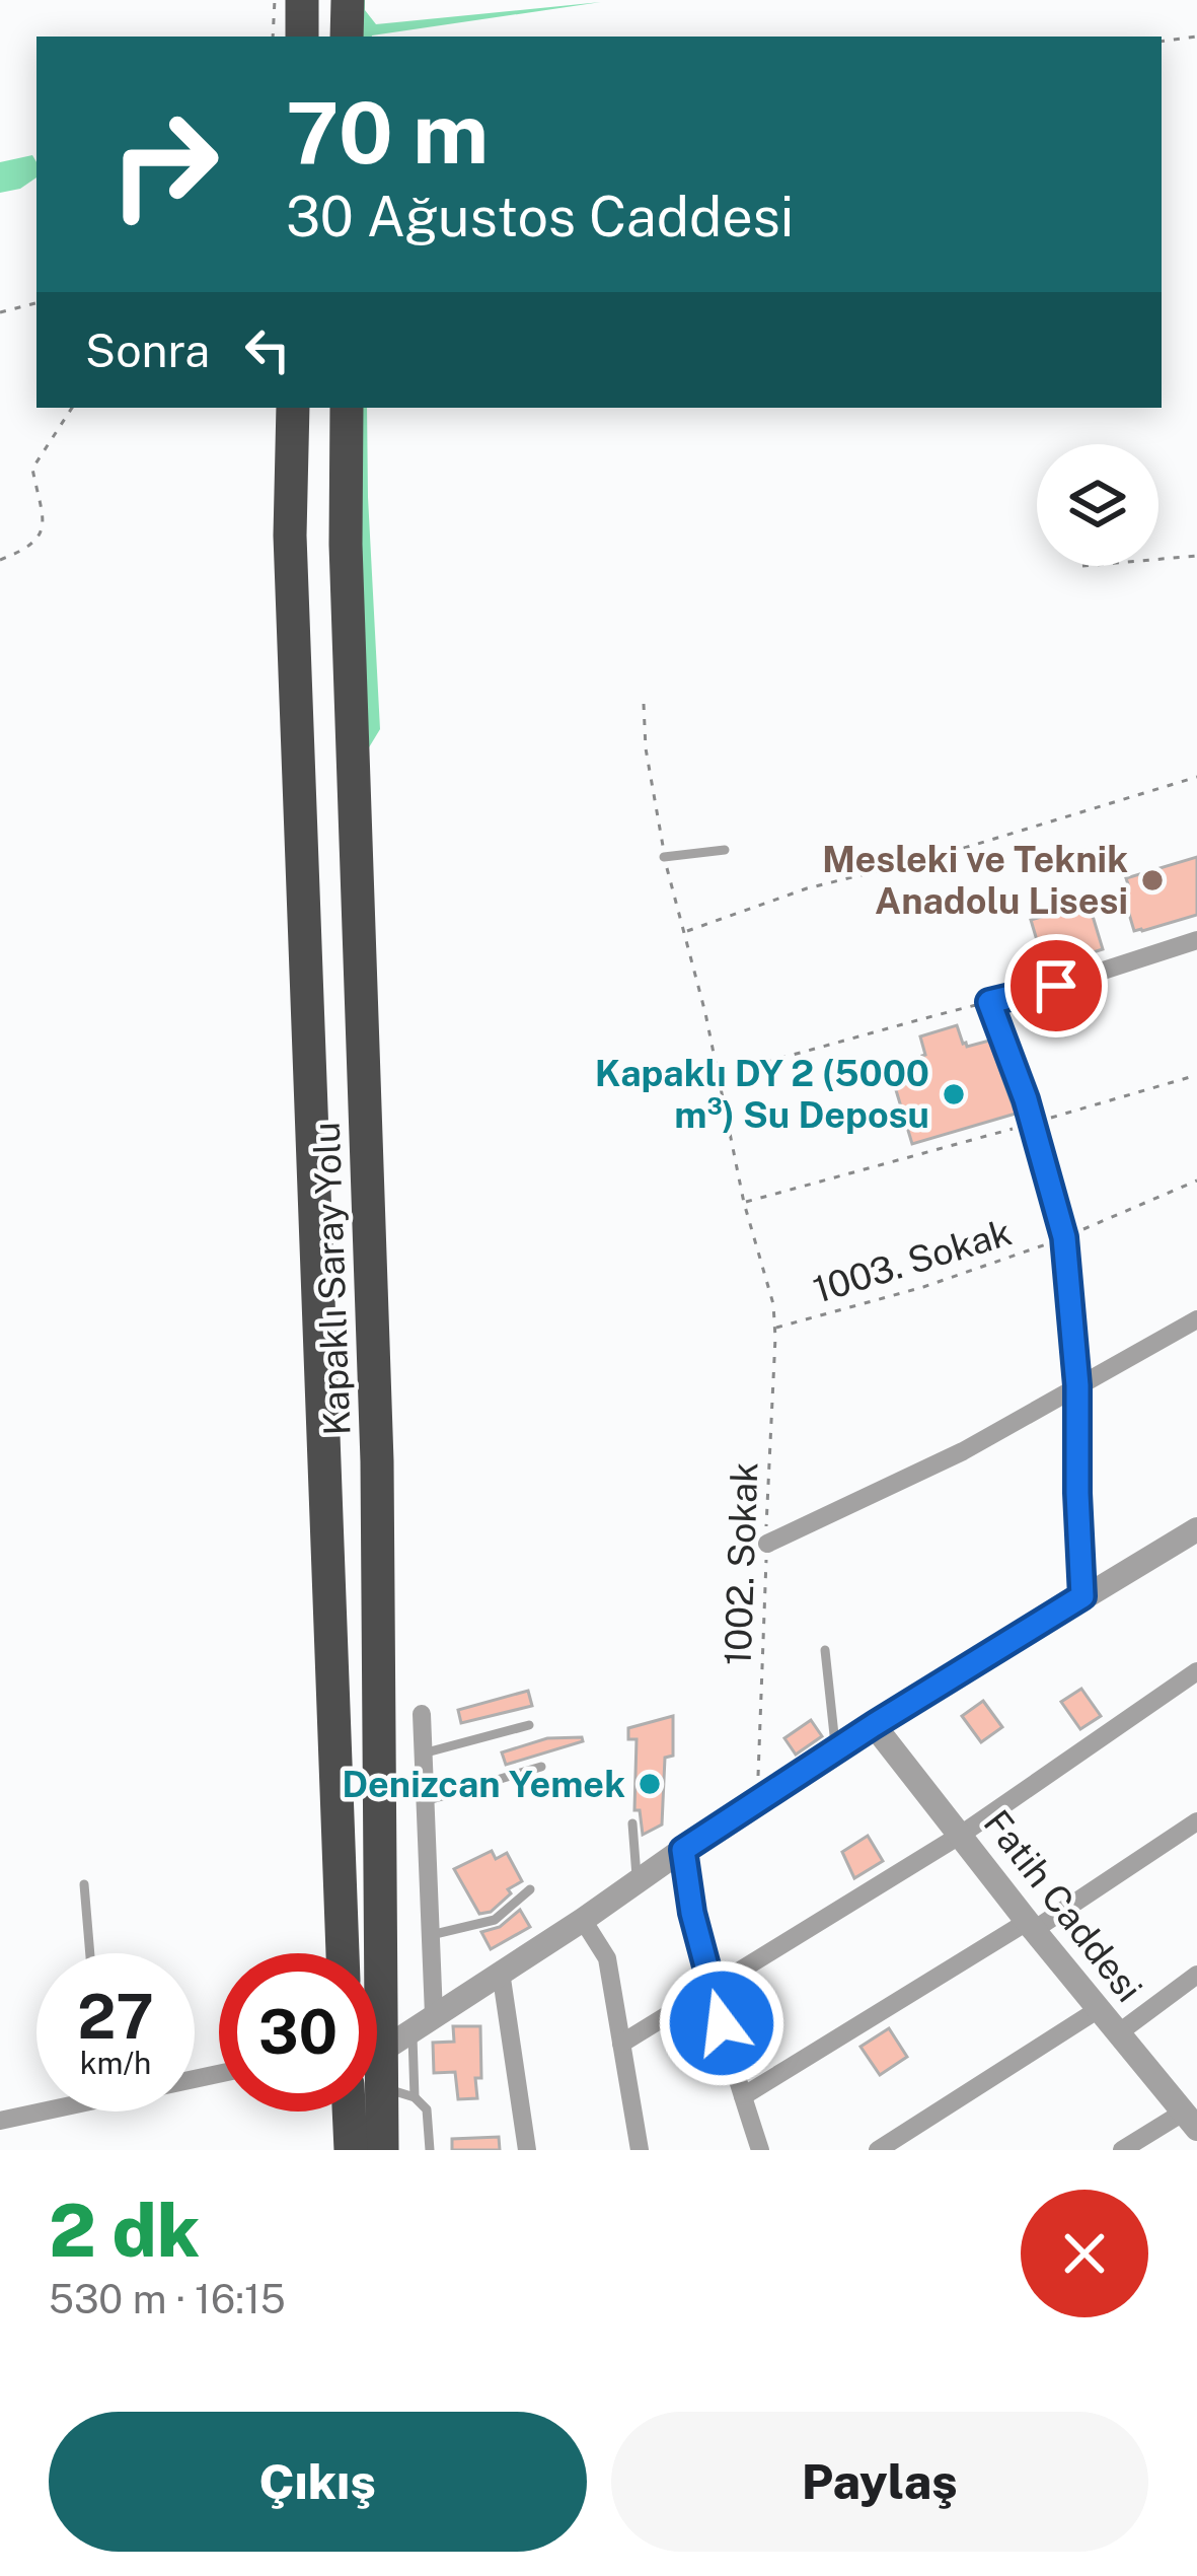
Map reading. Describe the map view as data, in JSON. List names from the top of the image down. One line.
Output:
{"streets":{"highway":["Kapaklı Saray Yolu"],"street":["Fatih Caddesi"],"path":["1003. Sokak","1002. Sokak"]},"crossings":[["1003. Sokak","1002. Sokak"]],"places":["Mesleki ve Teknik Anadolu Lisesi","Kapaklı DY 2 (5000 m³) Su Deposu","Denizcan Yemek"],"page":{"turn":["70 m","30 Ağustos Caddesi"],"then":"Sonra","speed":"27 km/h","limit":"30","heading":["2 dk","530 m · 16:15"],"buttons":["Çıkış","Paylaş"]}}
